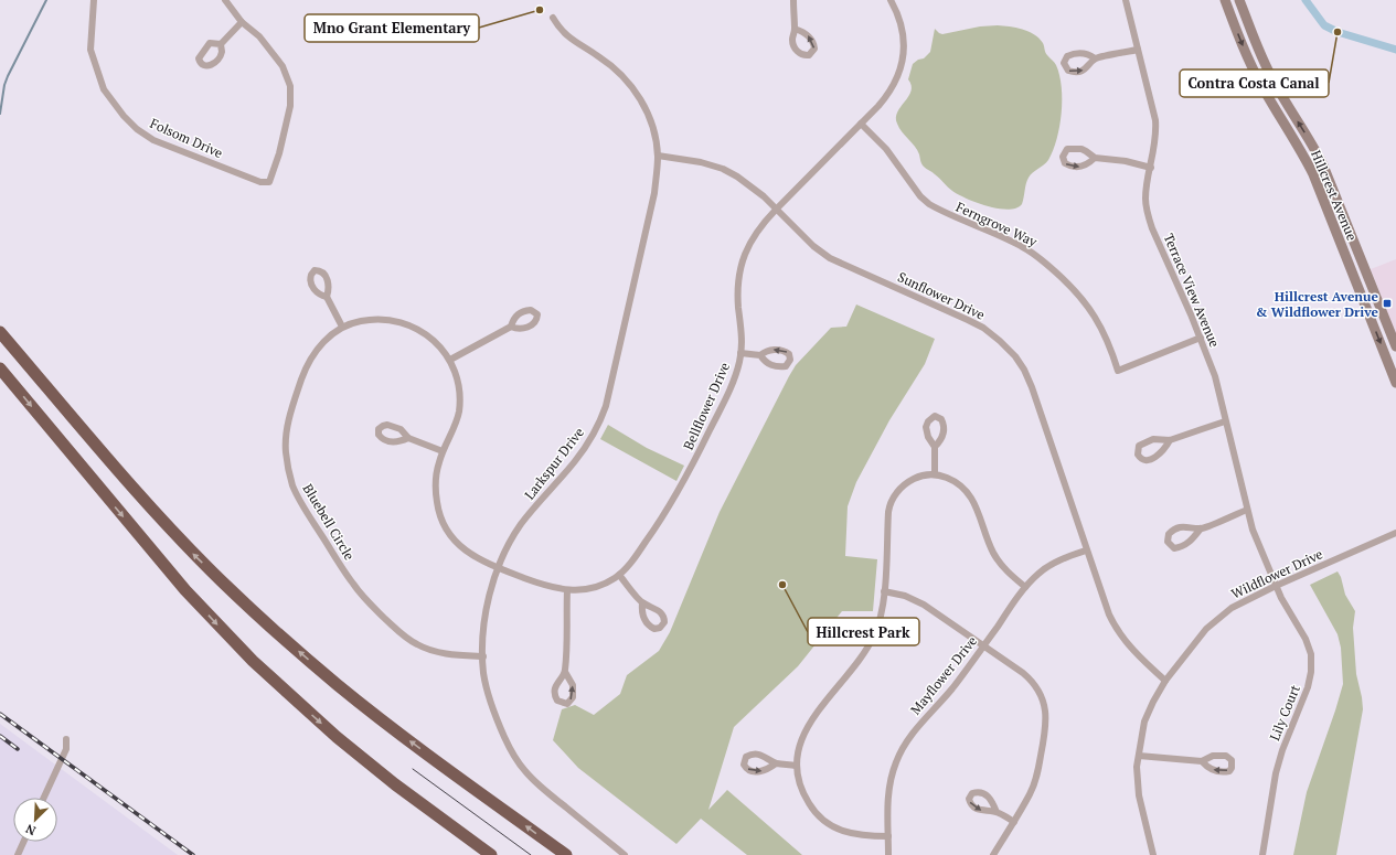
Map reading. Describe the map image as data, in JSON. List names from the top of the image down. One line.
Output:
{"streets":{"main road":["Hillcrest Avenue"],"street":["Folsom Drive","Ferngrove Way","Terrace View Avenue","Sunflower Drive","Bellflower Drive","Larkspur Drive","Bluebell Circle","Wildflower Drive","Mayflower Drive","Lily Court"]},"crossings":[["Ferngrove Way","Terrace View Avenue"],["Ferngrove Way","Bellflower Drive"],["Terrace View Avenue","Wildflower Drive"],["Terrace View Avenue","Lily Court"],["Sunflower Drive","Bellflower Drive"],["Sunflower Drive","Larkspur Drive"],["Sunflower Drive","Wildflower Drive"],["Sunflower Drive","Mayflower Drive"],["Bellflower Drive","Larkspur Drive"],["Bellflower Drive","Bluebell Circle"],["Larkspur Drive","Bluebell Circle"],["Wildflower Drive","Lily Court"]],"places":{"other":["Mno Grant Elementary","Contra Costa Canal","Hillcrest Park"],"transit":["Hillcrest Avenue & Wildflower Drive"]},"north":"bottom left"}
